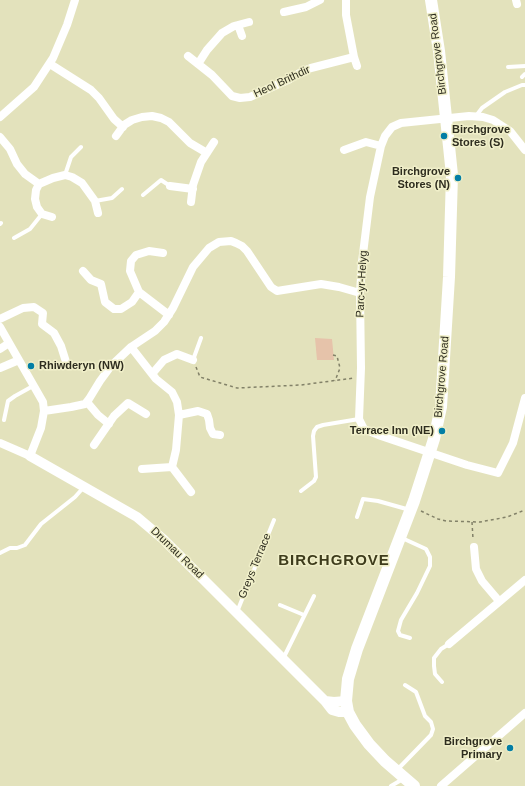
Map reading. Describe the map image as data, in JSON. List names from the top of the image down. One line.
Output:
{"streets":{"main road":["Birchgrove Road"],"street":["Heol Brithdir","Parc-yr-Helyg","Drumau Road"],"lane":["Greys Terrace"]},"crossings":[["Birchgrove Road","Parc-yr-Helyg"],["Birchgrove Road","Drumau Road"],["Drumau Road","Greys Terrace"]],"districts":["BIRCHGROVE"],"places":["Birchgrove Stores (S)","Birchgrove Stores (N)","Rhiwderyn (NW)","Terrace Inn (NE)","Birchgrove Primary"]}
